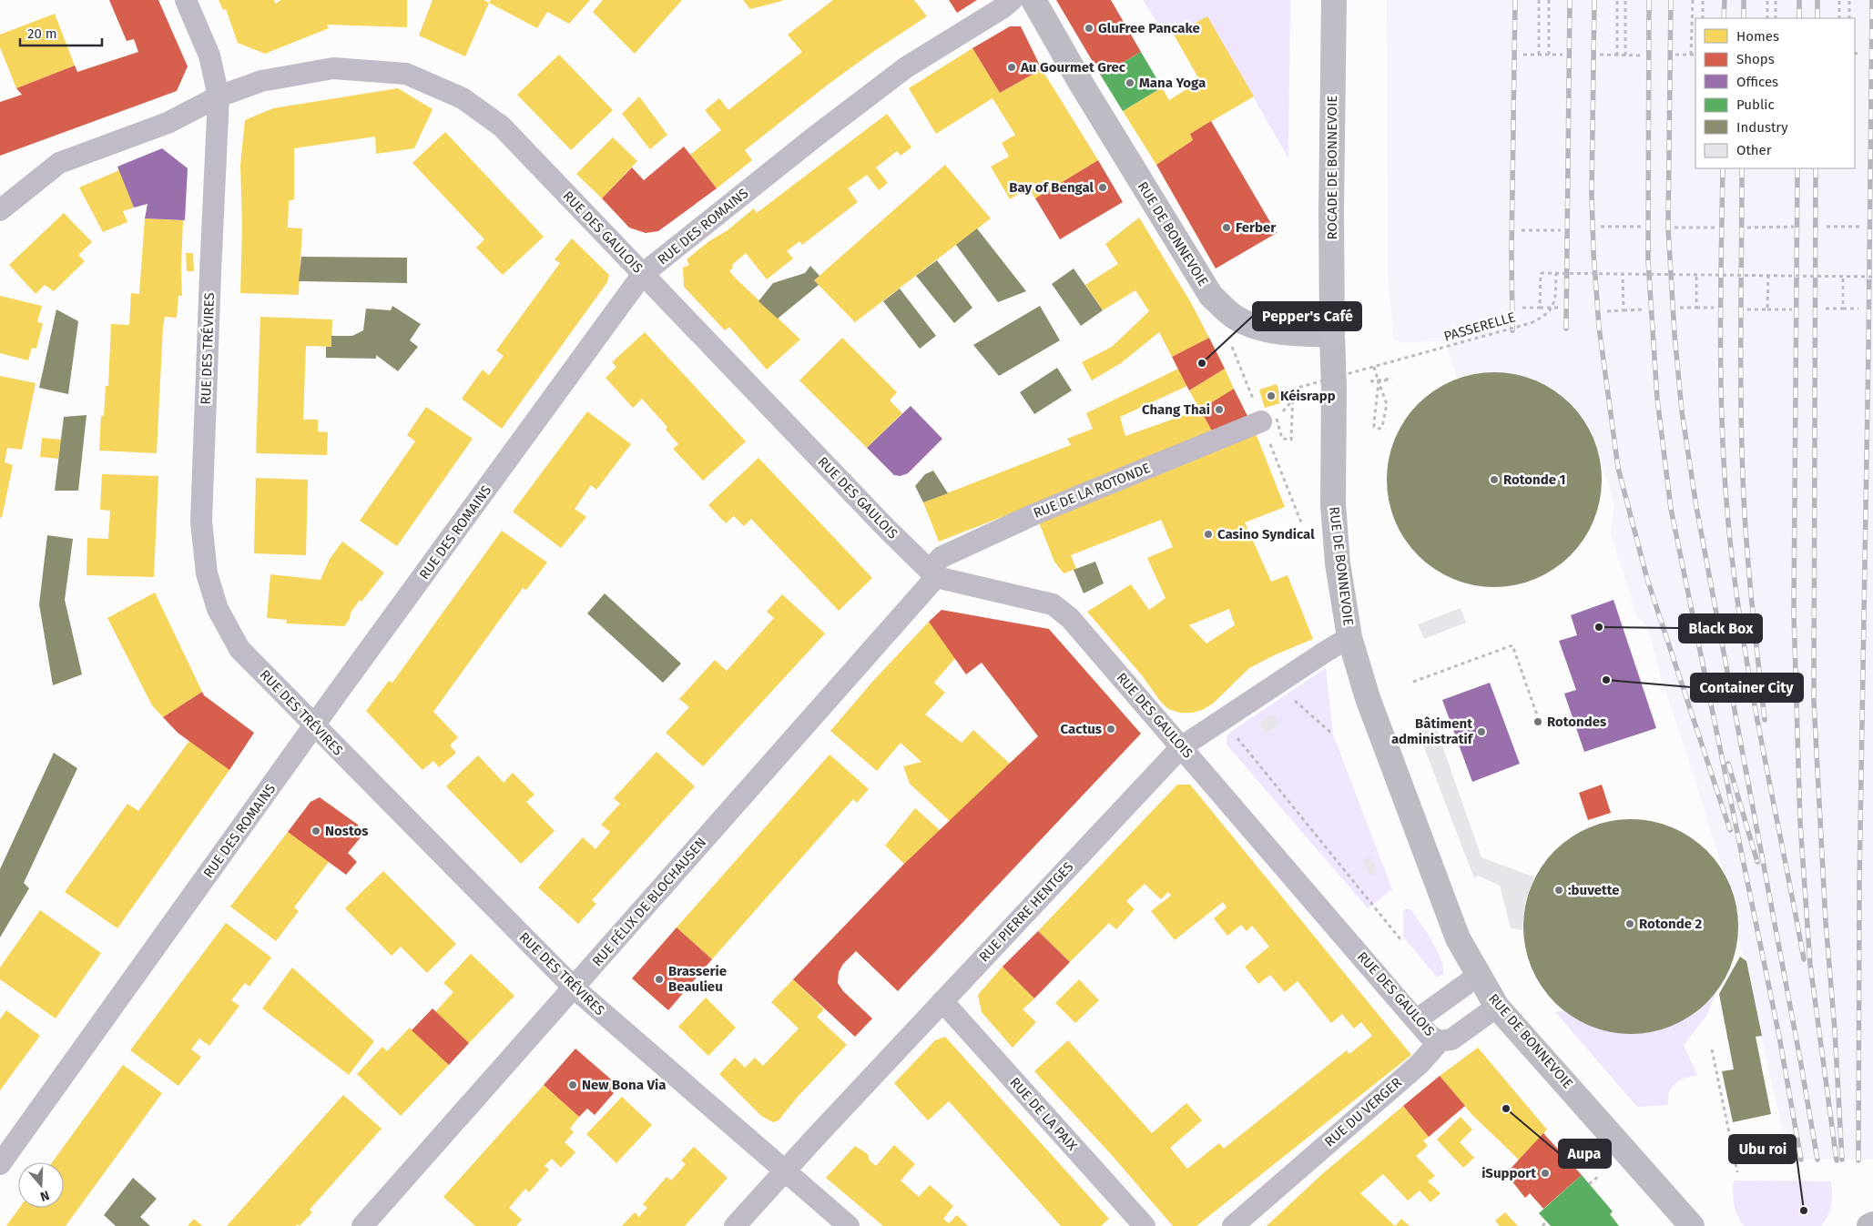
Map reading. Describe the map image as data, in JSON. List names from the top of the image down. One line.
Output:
{"streets":{"main road":["ROCADE DE BONNEVOIE","RUE DE BONNEVOIE"],"street":["RUE DES ROMAINS","RUE DES GAULOIS","RUE DES TRÉVIRES","RUE DE LA ROTONDE","RUE FÉLIX DE BLOCHAUSEN","RUE PIERRE HENTGES","RUE DU VERGER","RUE DE LA PAIX"],"path":["PASSERELLE"]},"crossings":[["ROCADE DE BONNEVOIE","RUE DE BONNEVOIE"],["RUE DES ROMAINS","RUE DES GAULOIS"],["RUE DES ROMAINS","RUE DES TRÉVIRES"],["RUE DES GAULOIS","RUE DES TRÉVIRES"],["RUE DES GAULOIS","RUE DE LA ROTONDE"],["RUE DES GAULOIS","RUE FÉLIX DE BLOCHAUSEN"],["RUE DES GAULOIS","RUE PIERRE HENTGES"],["RUE DES GAULOIS","RUE DU VERGER"],["RUE DE BONNEVOIE","RUE PIERRE HENTGES"],["RUE DE BONNEVOIE","RUE DU VERGER"],["RUE DES TRÉVIRES","RUE FÉLIX DE BLOCHAUSEN"],["RUE DES TRÉVIRES","RUE PIERRE HENTGES"],["RUE DE LA ROTONDE","RUE FÉLIX DE BLOCHAUSEN"],["RUE PIERRE HENTGES","RUE DE LA PAIX"]],"places":["GluFree Pancake","Au Gourmet Grec","Mana Yoga","Bay of Bengal","Ferber","Pepper's Café","Kéisrapp","Chang Thai","Rotonde 1","Casino Syndical","Black Box","Container City","Rotondes","Cactus","Bâtiment administratif","Nostos",":buvette","Rotonde 2","Brasserie Beaulieu","New Bona Via","Aupa","iSupport","Ubu roi"],"legend":["Homes","Shops","Offices","Public","Industry","Other"],"scale_bar":"20 m","north":"bottom"}
